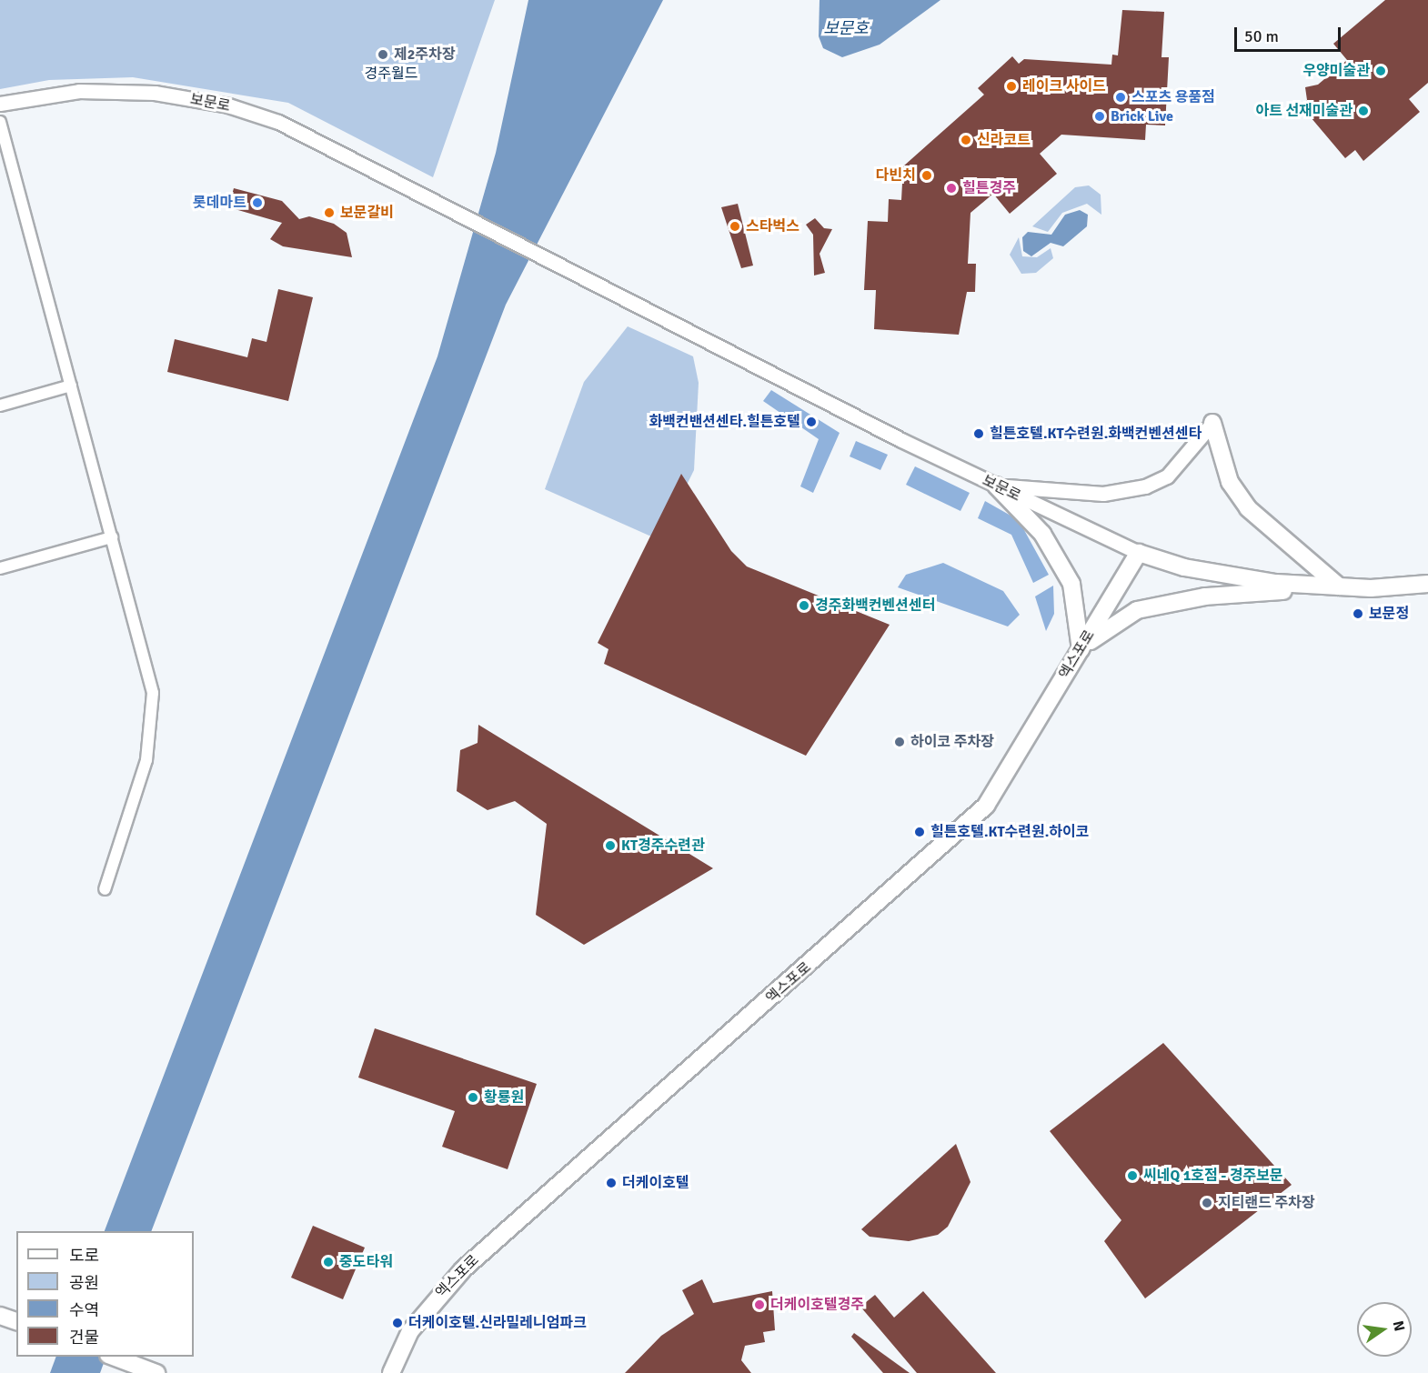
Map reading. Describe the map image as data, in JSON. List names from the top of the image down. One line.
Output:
{"streets":{"main road":["보문로","엑스포로"]},"crossings":[["보문로","엑스포로"]],"water":["보문호"],"parks":["경주월드"],"places":["제2주차장","우양미술관","레이크 사이드","스포츠 용품점","아트 선재미술관","Brick Live","신라코트","다빈치","힐튼경주","롯데마트","보문갈비","스타벅스","화백컨밴션센타.힐튼호텔","힐튼호텔.KT수련원.화백컨벤션센타","경주화백컨벤션센터","보문정","하이코 주차장","힐튼호텔.KT수련원.하이코","KT경주수련관","황룡원","씨네Q 1호점 - 경주보문","더케이호텔","지티랜드 주차장","중도타워","더케이호텔경주","더케이호텔.신라밀레니엄파크"],"legend":["도로","공원","수역","건물"],"scale_bar":"50 m","north":"right"}
